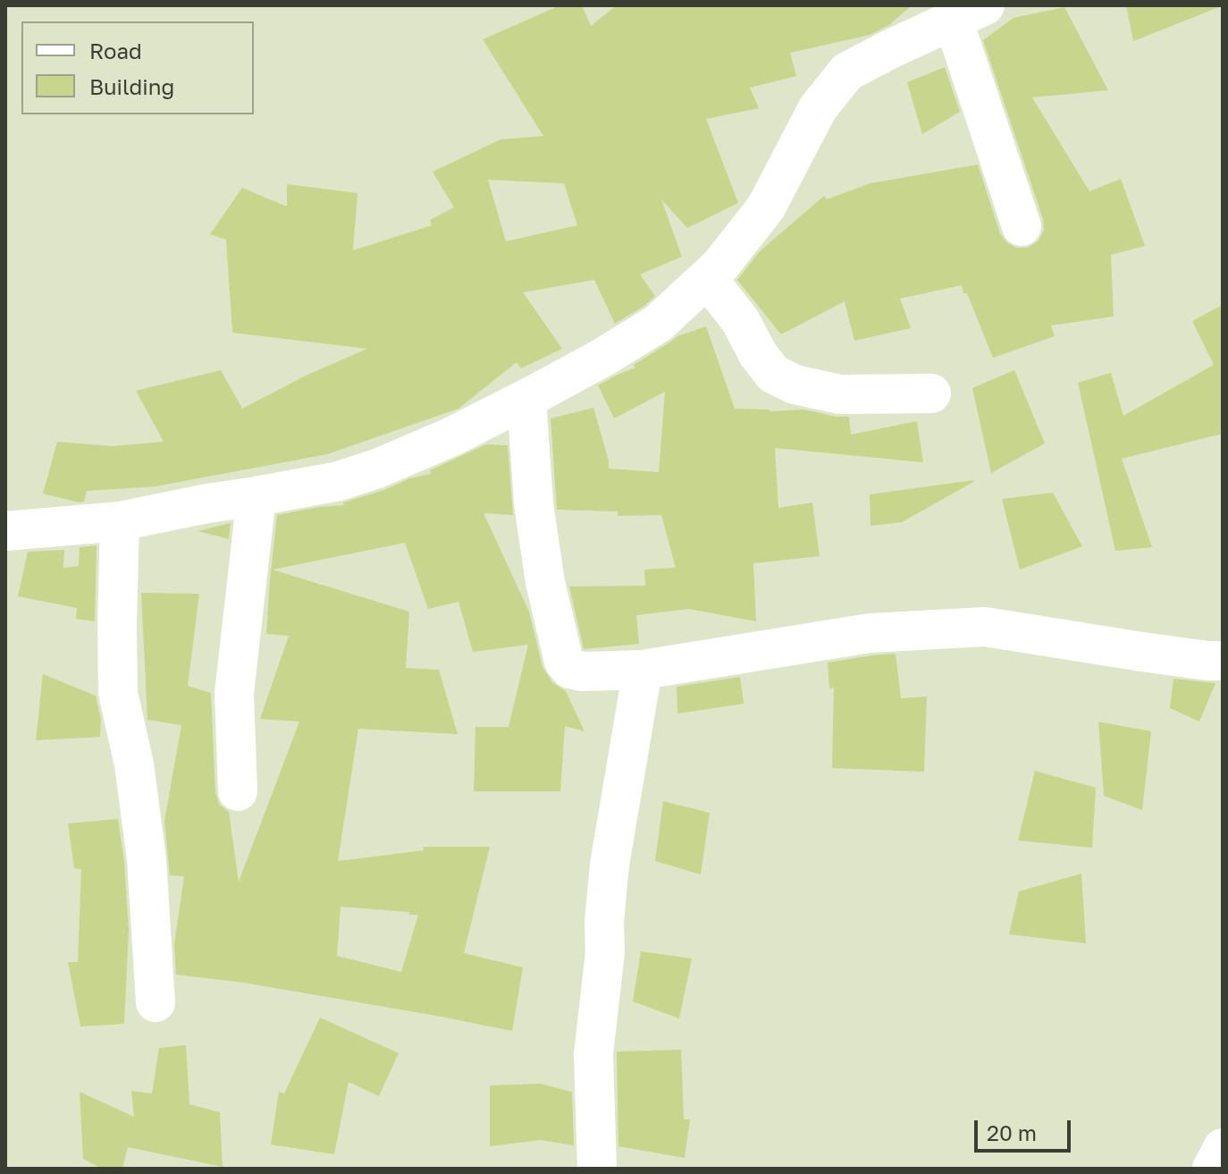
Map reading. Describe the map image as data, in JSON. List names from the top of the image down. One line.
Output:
{"legend":["Road","Building"],"scale_bar":"20 m"}
